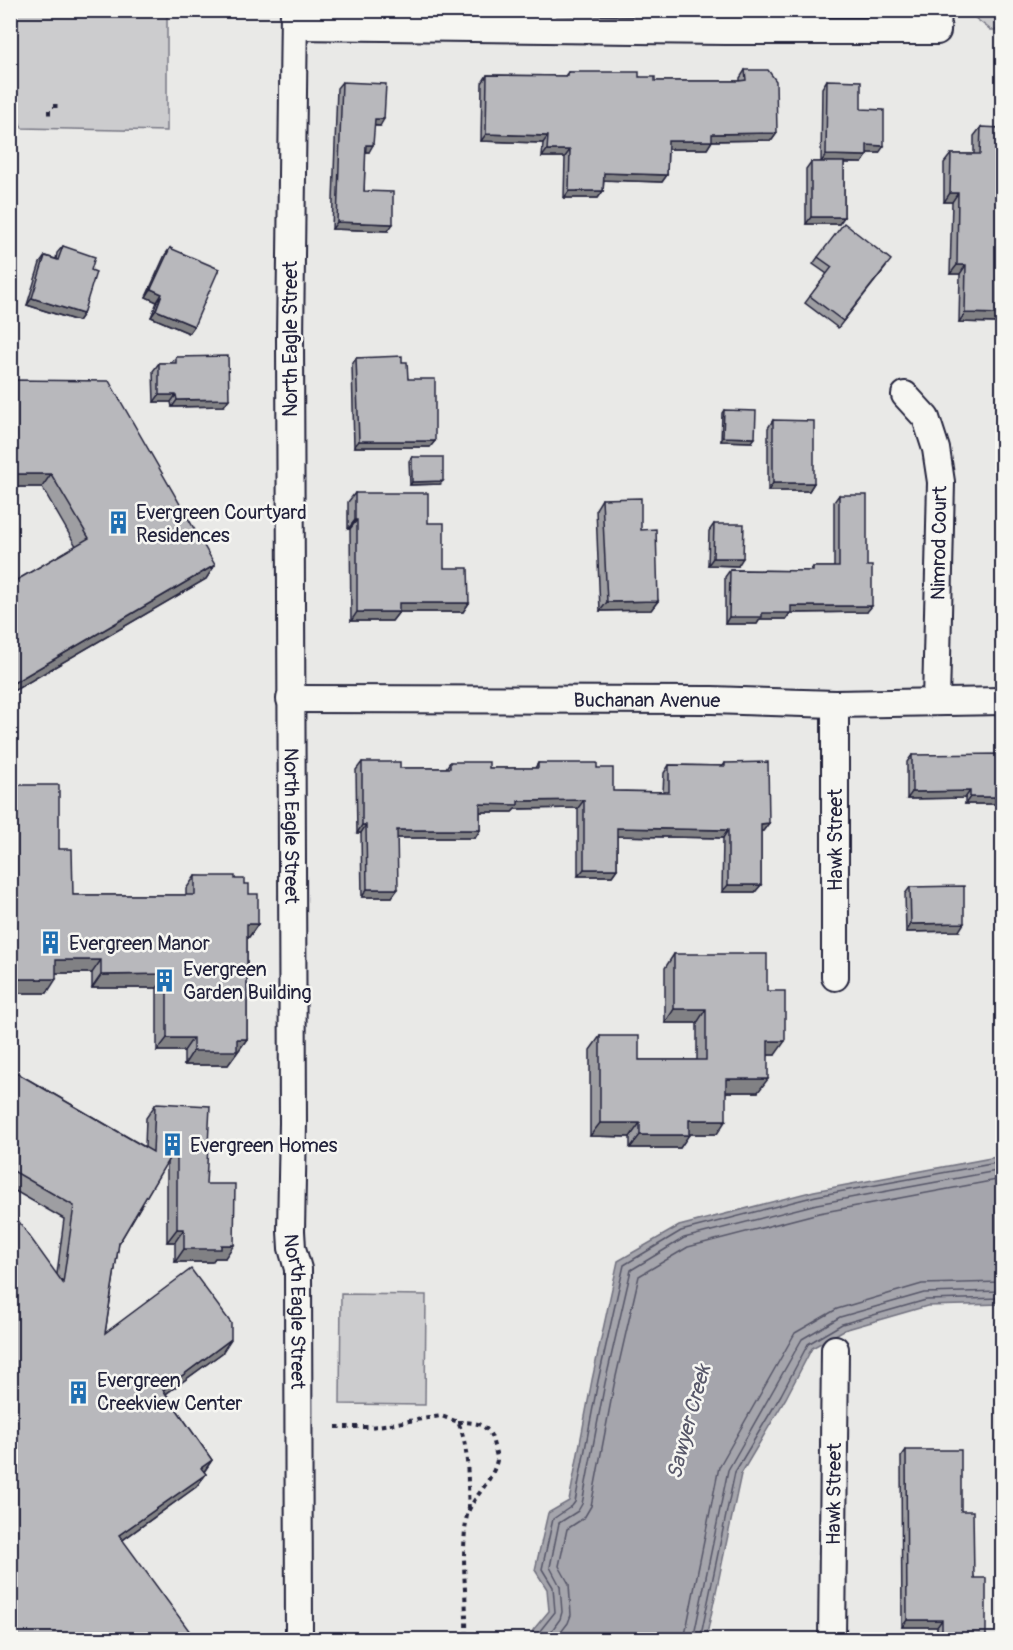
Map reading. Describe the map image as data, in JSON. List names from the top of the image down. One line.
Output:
{"streets":{"street":["North Eagle Street","Nimrod Court","Buchanan Avenue","Hawk Street"]},"crossings":[["North Eagle Street","Buchanan Avenue"],["Nimrod Court","Buchanan Avenue"],["Buchanan Avenue","Hawk Street"]],"water":["Sawyer Creek"],"places":{"building":["Evergreen Courtyard Residences","Evergreen Manor","Evergreen Garden Building","Evergreen Homes","Evergreen Creekview Center"]}}
